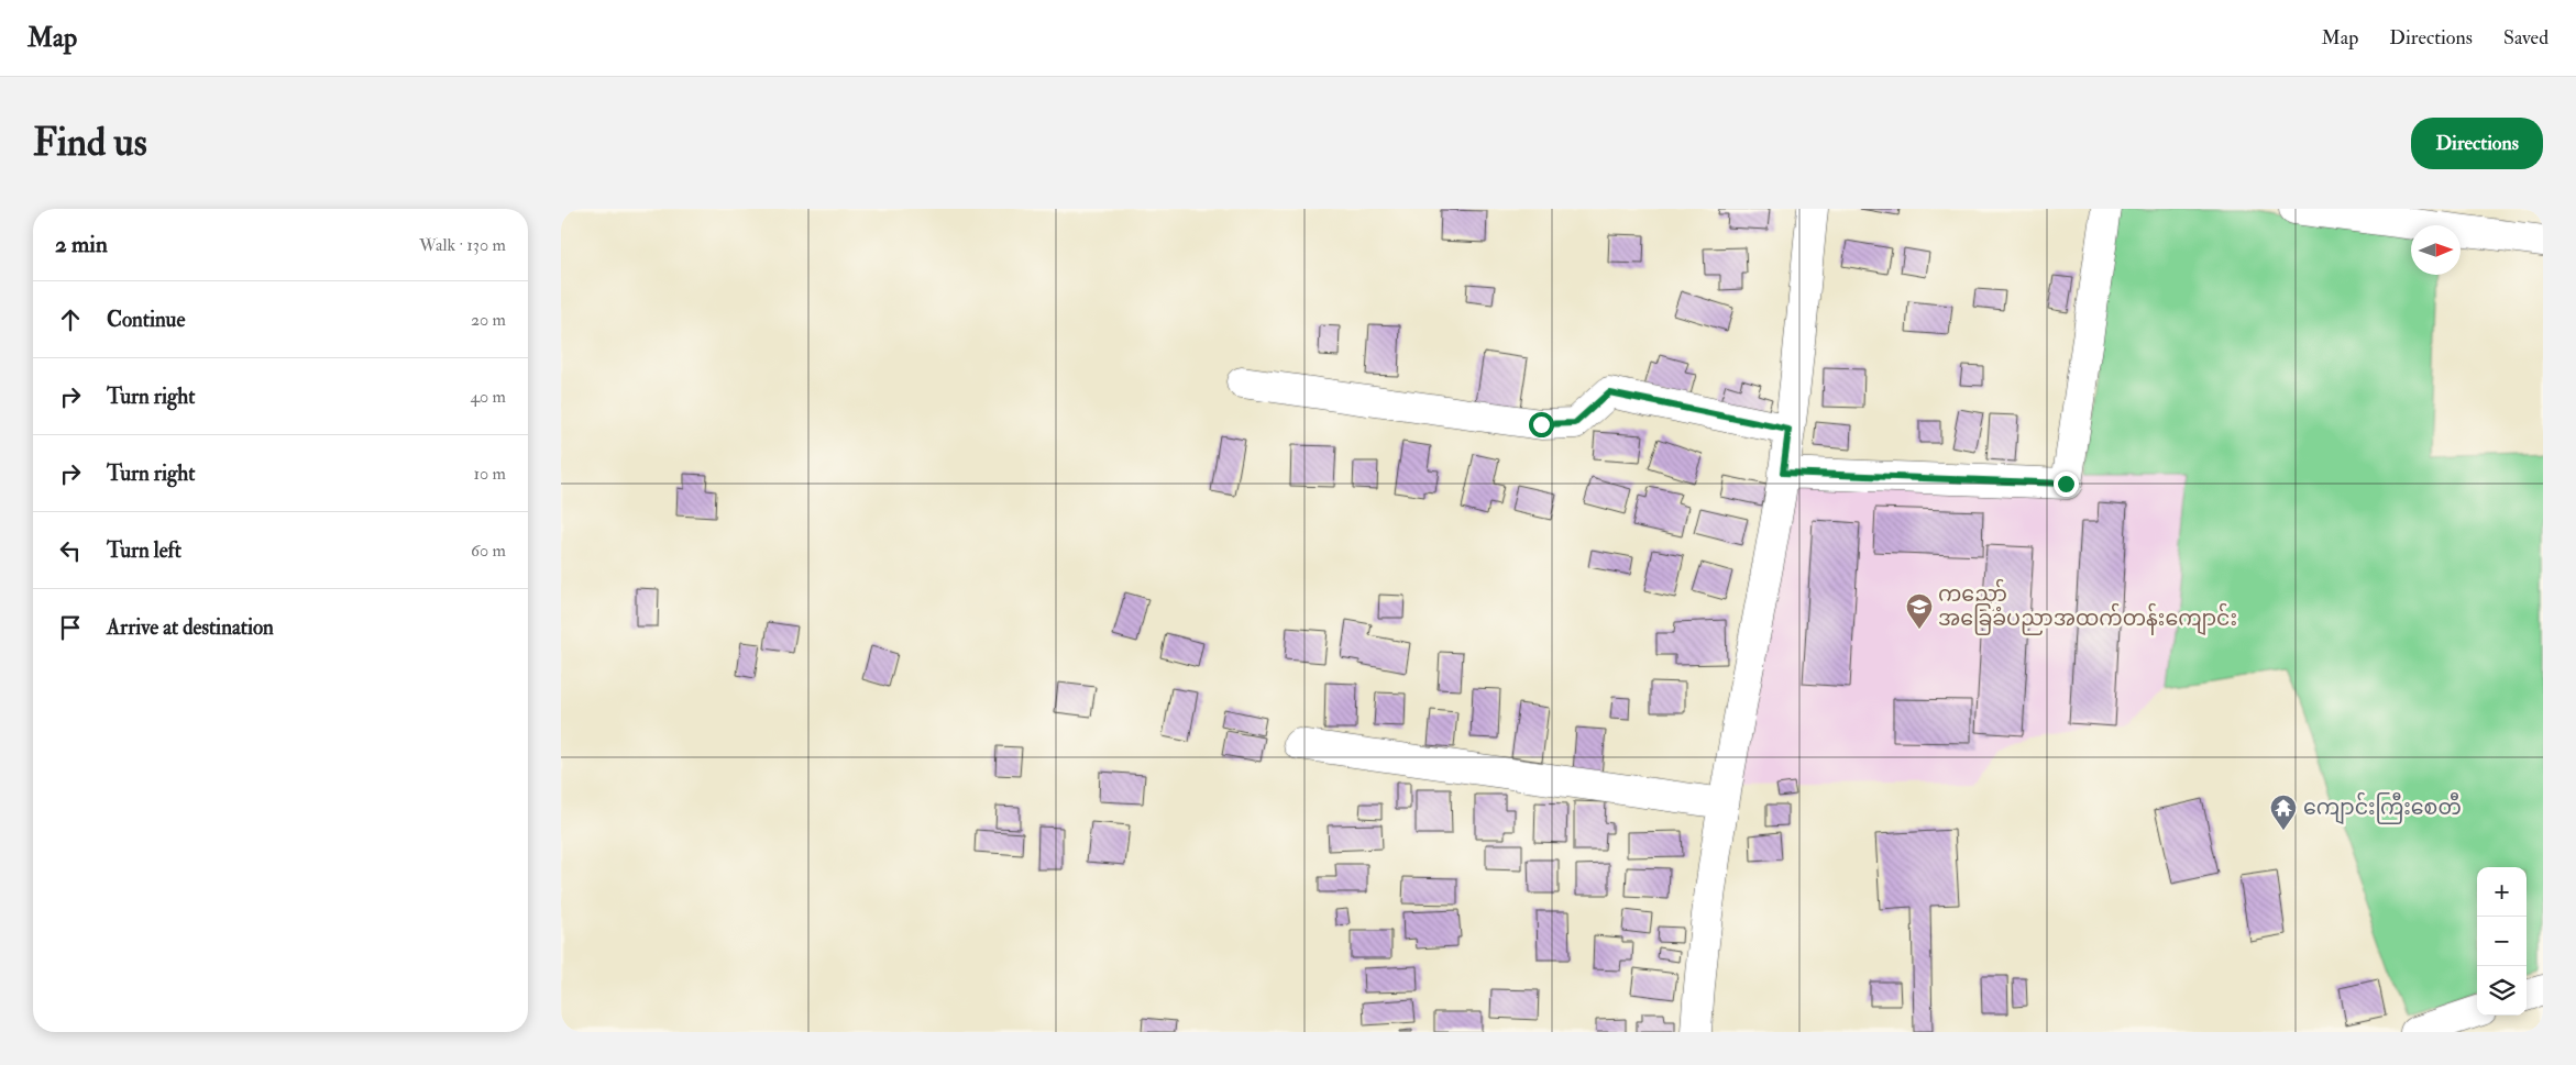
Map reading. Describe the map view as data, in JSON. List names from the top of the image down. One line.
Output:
{"places":{"school or university":["ကညှော် အခြေခံပညာအထက်တန်းကျောင်း"],"temple":["ကျောင်းကြီးစေတီ"]},"north":"right","page":{"header":"Map","nav":["Map","Directions","Saved"],"buttons":"Directions","title":"Find us","heading":["2 min","Walk · 130 m"],"list":[["Continue","20 m"],["Turn right","40 m"],["Turn right","10 m"],["Turn left","60 m"],"Arrive at destination"],"map_buttons":["+","−"]}}
